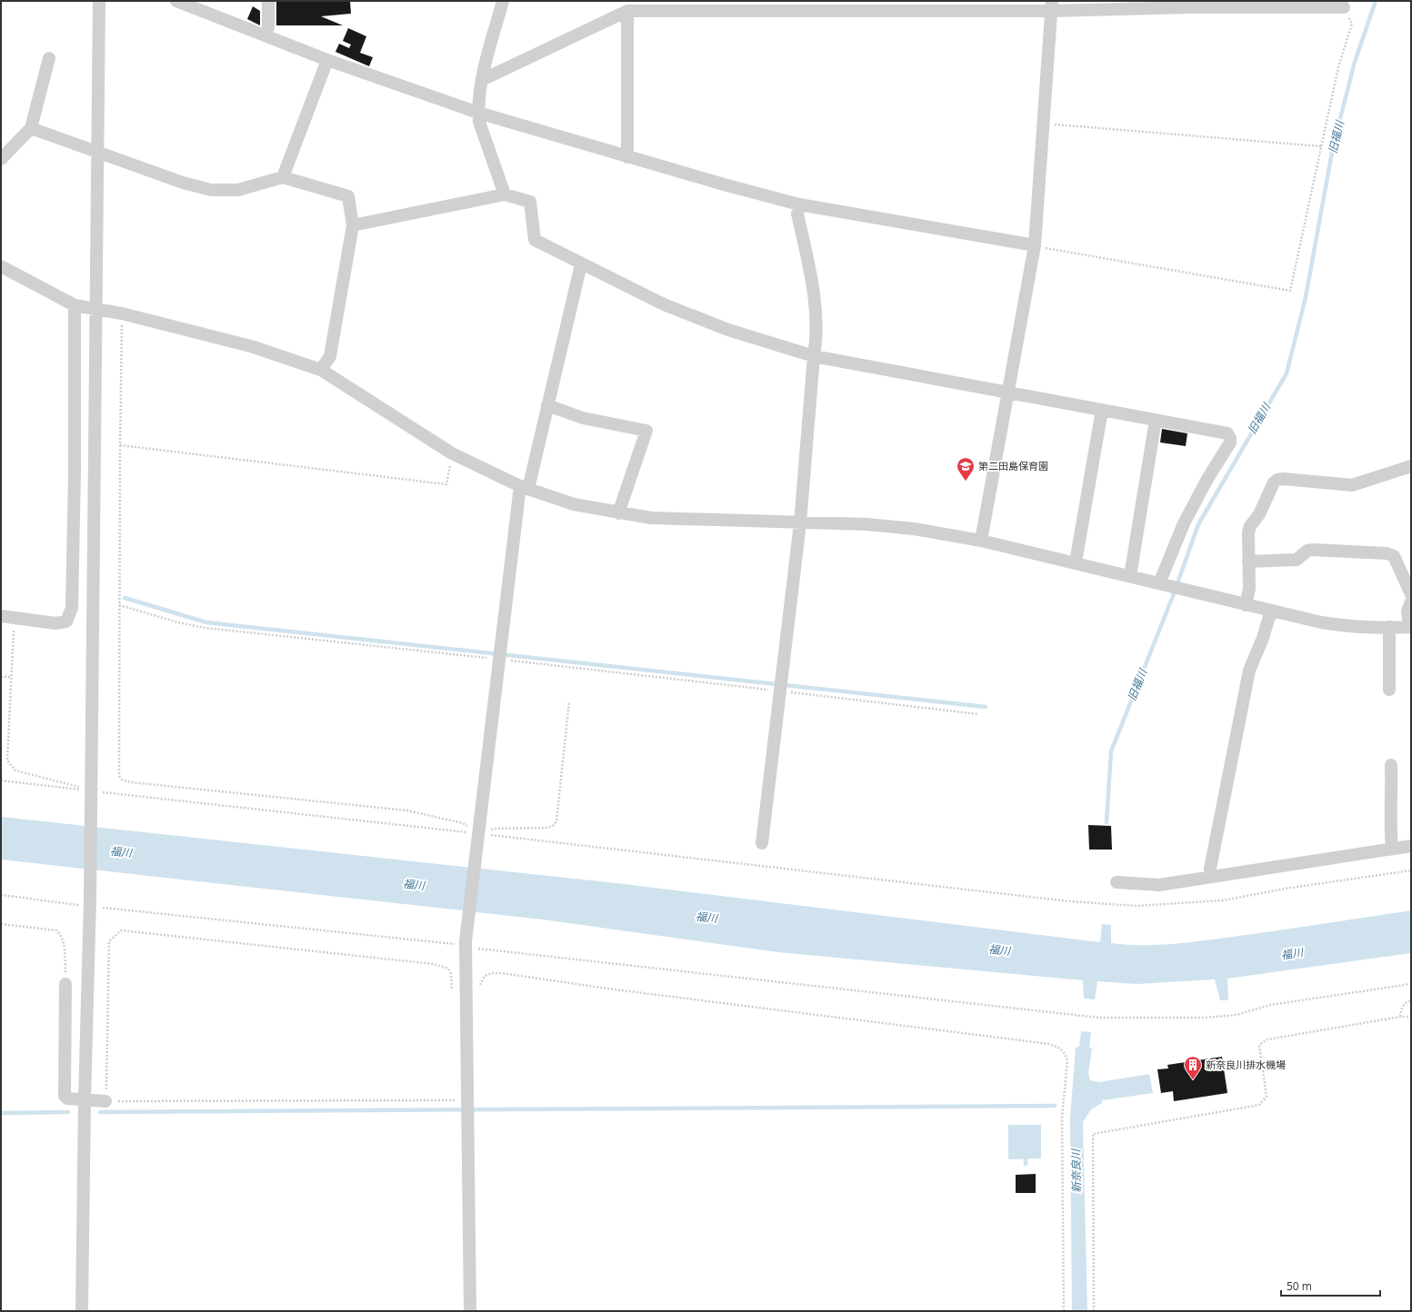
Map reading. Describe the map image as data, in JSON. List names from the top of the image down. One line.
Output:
{"water":["旧福川","福川","新奈良川"],"places":{"school or university":["第二田島保育園"],"building":["新奈良川排水機場"]},"scale_bar":"50 m"}
